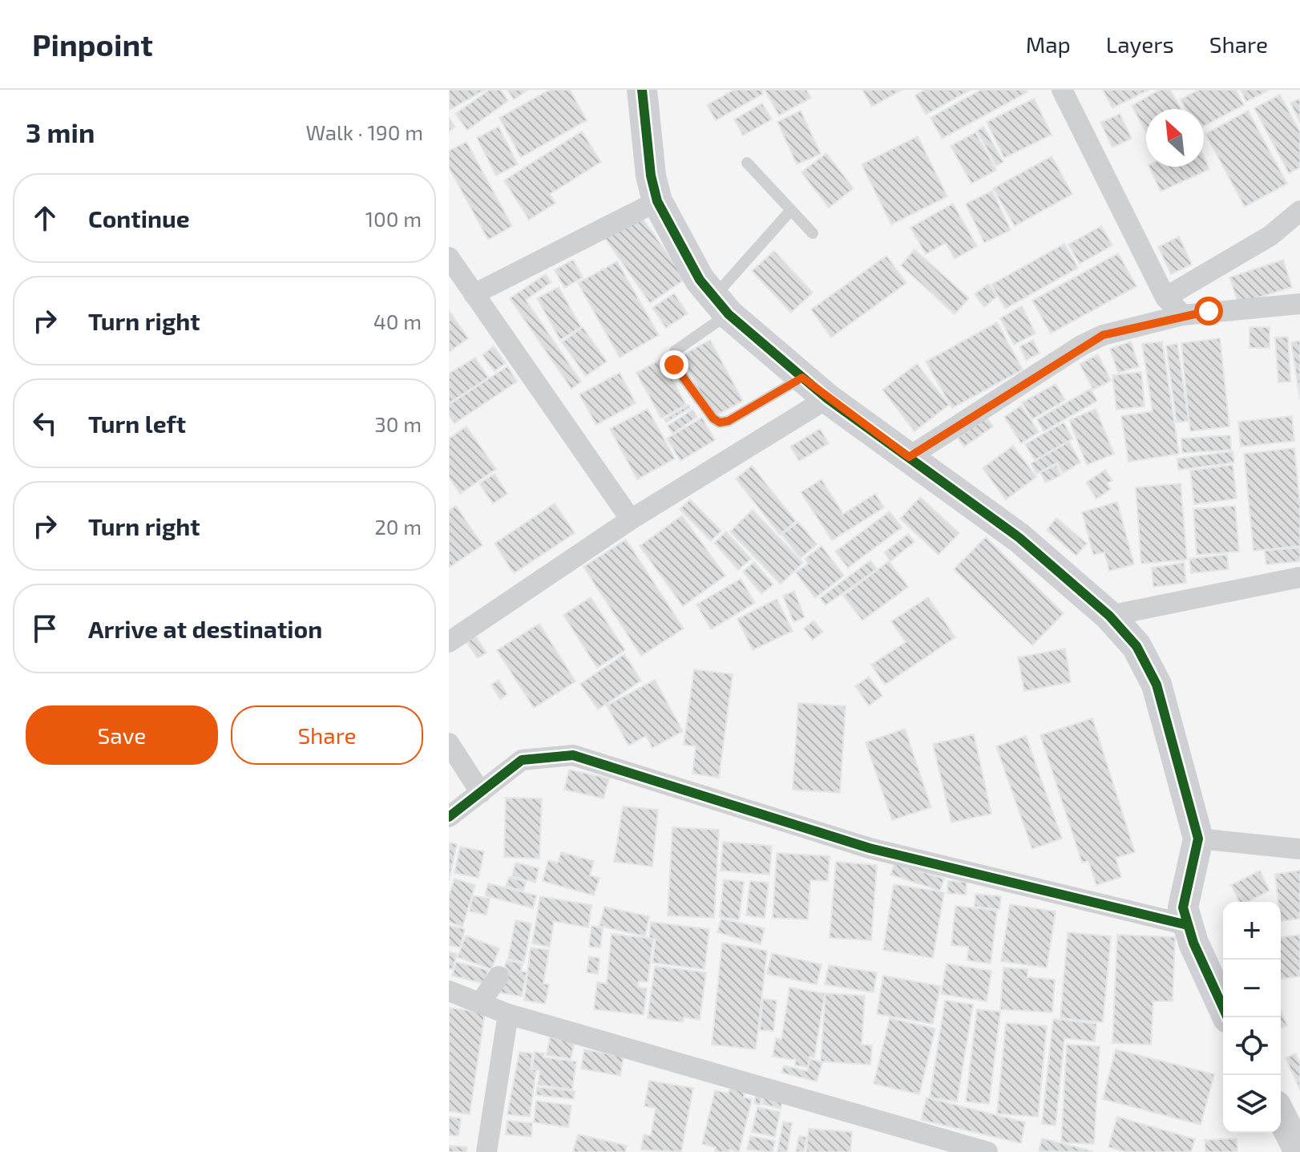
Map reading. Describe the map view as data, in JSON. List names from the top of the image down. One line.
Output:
{"north":"top left","page":{"header":"Pinpoint","nav":["Map","Layers","Share"],"heading":["3 min","Walk · 190 m"],"list":[["Continue","100 m"],["Turn right","40 m"],["Turn left","30 m"],["Turn right","20 m"],"Arrive at destination"],"buttons":["Save","Share"],"map_buttons":["+","−"]}}
